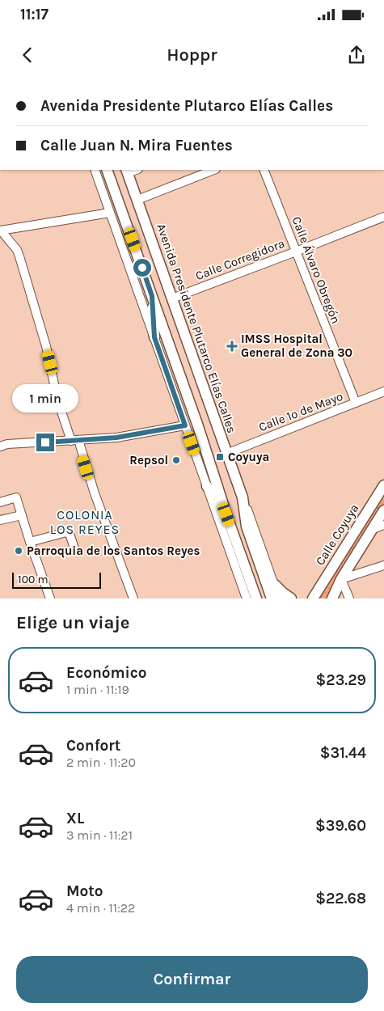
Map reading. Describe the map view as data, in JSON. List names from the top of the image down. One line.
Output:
{"streets":{"main road":["Avenida Presidente Plutarco Elías Calles","Calle Coyuya"],"street":["Calle Corregidora","Calle Álvaro Obregón","Calle 1º de Mayo"]},"crossings":[["Calle Corregidora","Calle Álvaro Obregón"],["Calle Corregidora","Avenida Presidente Plutarco Elías Calles"],["Calle Álvaro Obregón","Calle 1º de Mayo"],["Avenida Presidente Plutarco Elías Calles","Calle 1º de Mayo"]],"districts":["COLONIA LOS REYES"],"places":{"health":["IMSS Hospital General de Zona 30"],"transit":["Coyuya"],"other":["Repsol","Parroquia de los Santos Reyes"]},"scale_bar":"100 m","page":{"status":"11:17","header":"Hoppr","banner":["Avenida Presidente Plutarco Elías Calles","Calle Juan N. Mira Fuentes"],"bubble":"1 min","scale":"100 m","heading":"Elige un viaje","list":[{"name":"Económico","note":"1 min · 11:19","value":"$23.29"},{"name":"Confort","note":"2 min · 11:20","value":"$31.44"},{"name":"XL","note":"3 min · 11:21","value":"$39.60"},{"name":"Moto","note":"4 min · 11:22","value":"$22.68"}],"buttons":"Confirmar"}}
